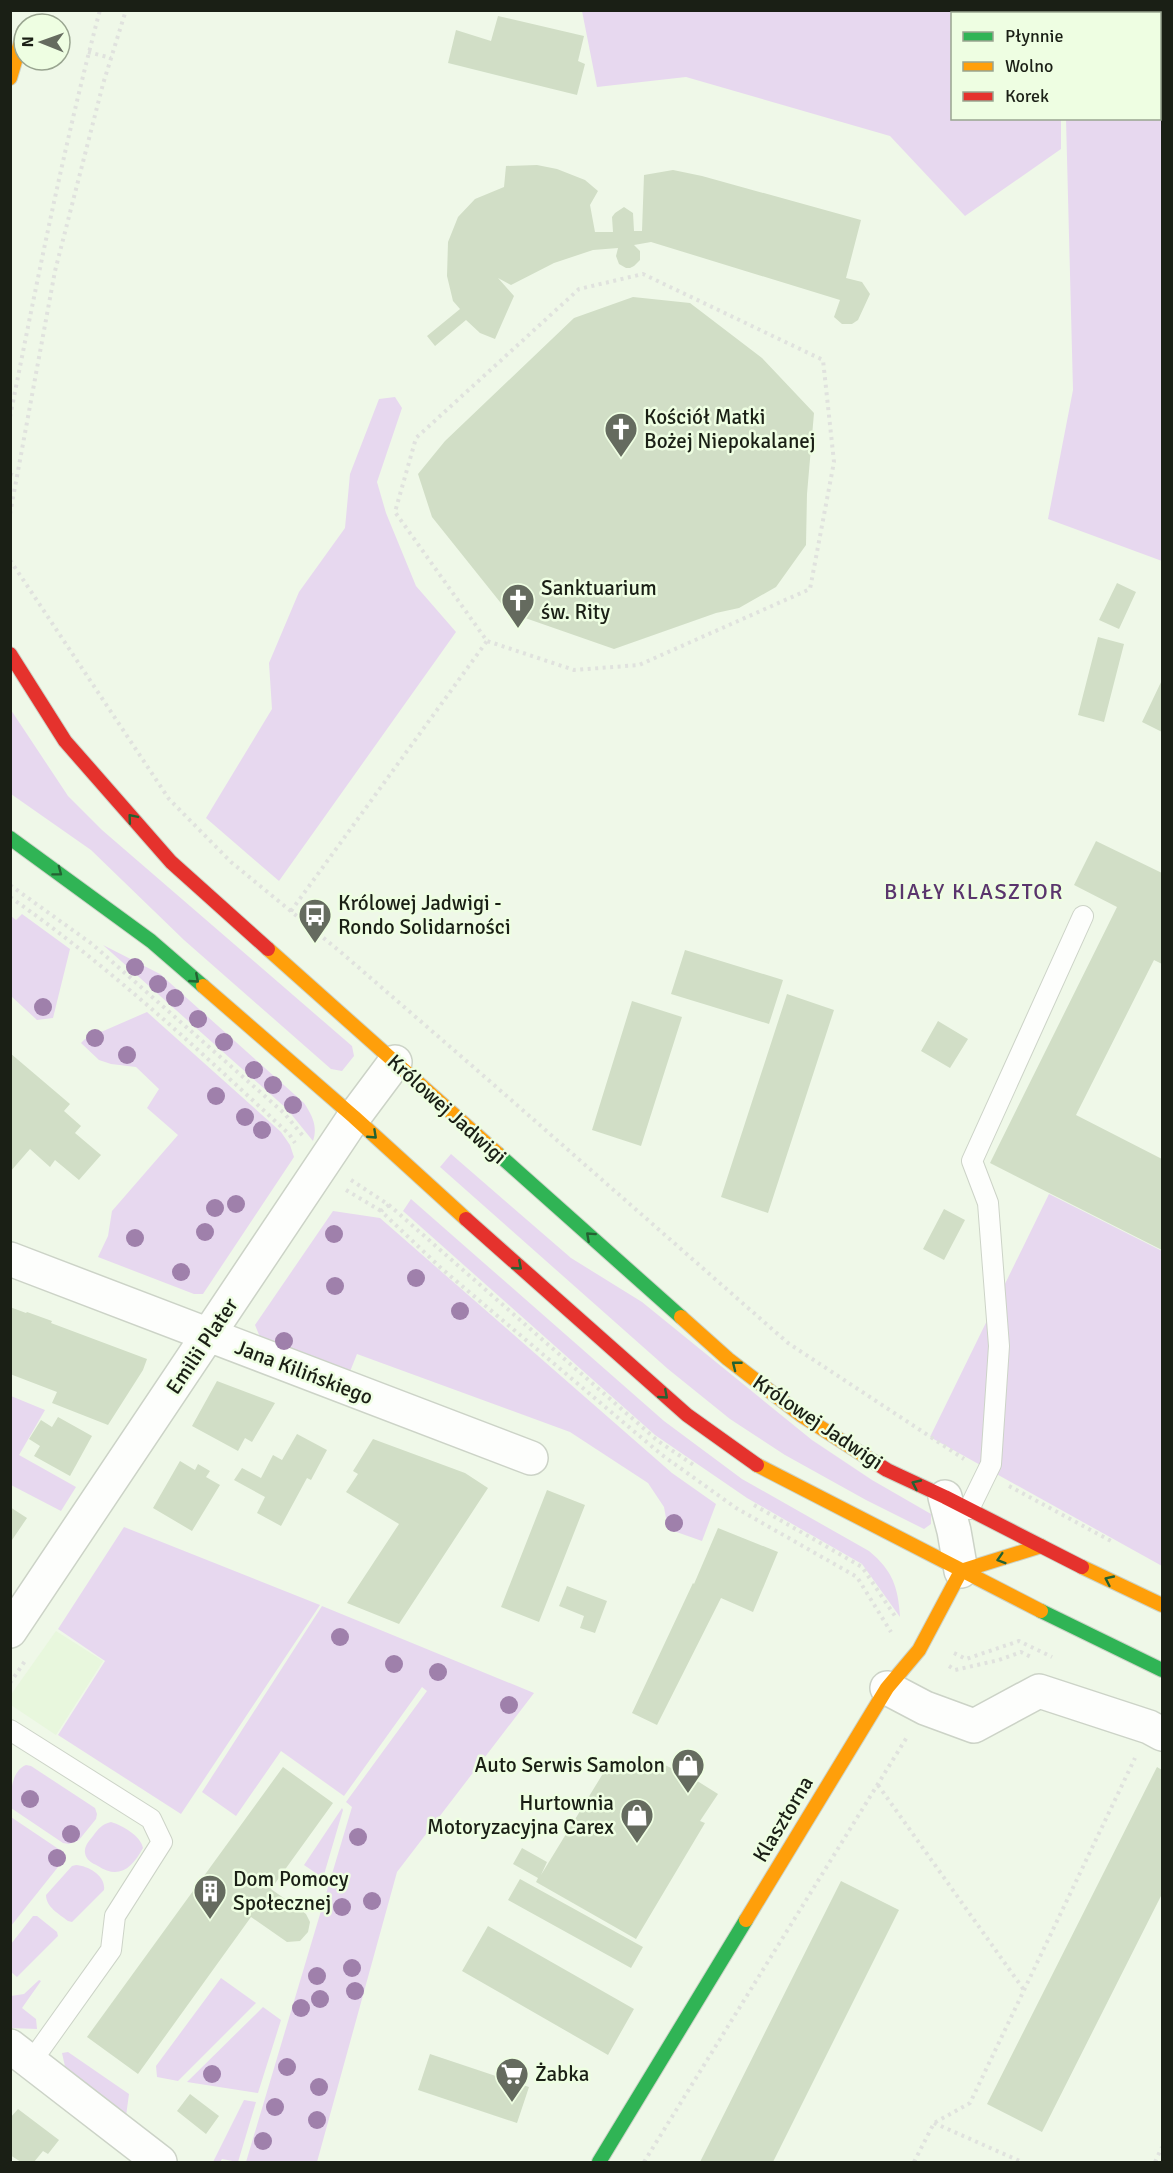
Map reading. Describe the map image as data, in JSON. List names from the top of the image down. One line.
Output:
{"streets":{"main road":["Królowej Jadwigi","Klasztorna"],"street":["Emilii Plater","Jana Kilińskiego"]},"crossings":[["Królowej Jadwigi","Emilii Plater"],["Emilii Plater","Jana Kilińskiego"]],"districts":["BIAŁY KLASZTOR"],"places":{"church":["Kościół Matki Bożej Niepokalanej","Sanktuarium św. Rity"],"bus stop":["Królowej Jadwigi - Rondo Solidarności"],"shop":["Auto Serwis Samolon","Hurtownia Motoryzacyjna Carex"],"building":["Dom Pomocy Społecznej"],"supermarket":["Żabka"]},"legend":["Płynnie","Wolno","Korek"],"north":"left"}
